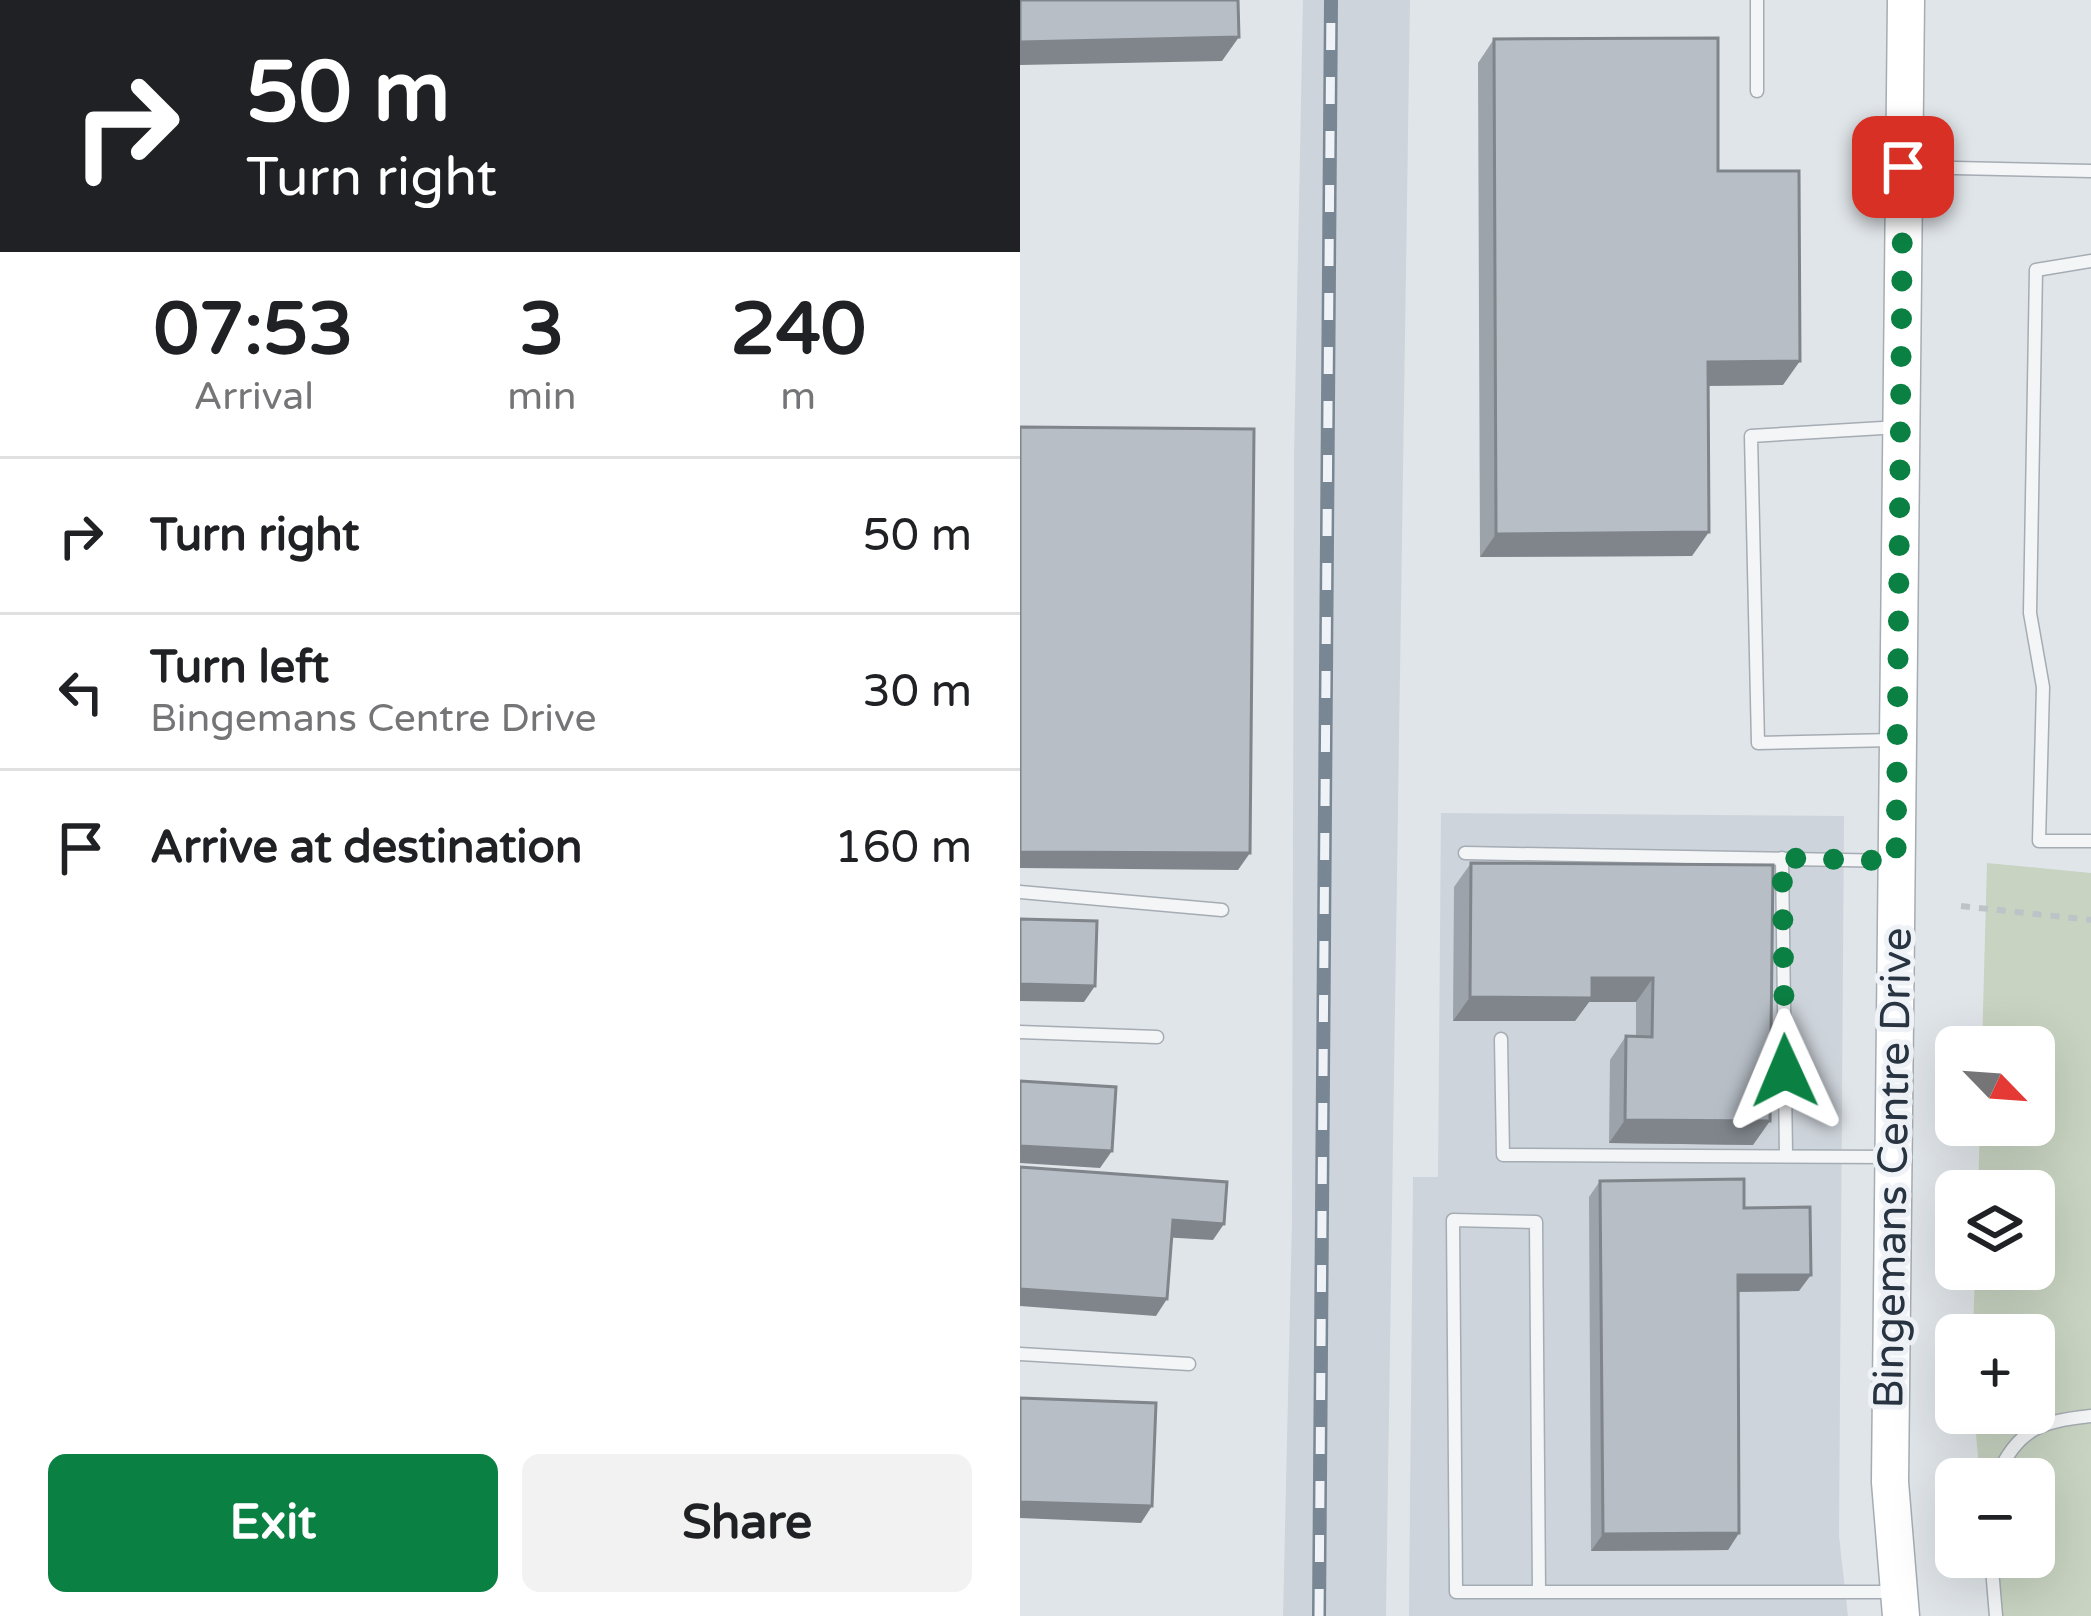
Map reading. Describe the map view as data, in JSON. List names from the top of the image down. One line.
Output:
{"streets":{"main road":["Bingemans Centre Drive"]},"north":"bottom right","page":{"turn":["50 m","Turn right"],"eta":["07:53","Arrival","3","min","240","m"],"list":[{"name":"Turn right","value":"50 m"},{"name":"Turn left","note":"Bingemans Centre Drive","value":"30 m"},{"name":"Arrive at destination","value":"160 m"}],"map_buttons":["+","−"],"buttons":["Exit","Share"]}}
